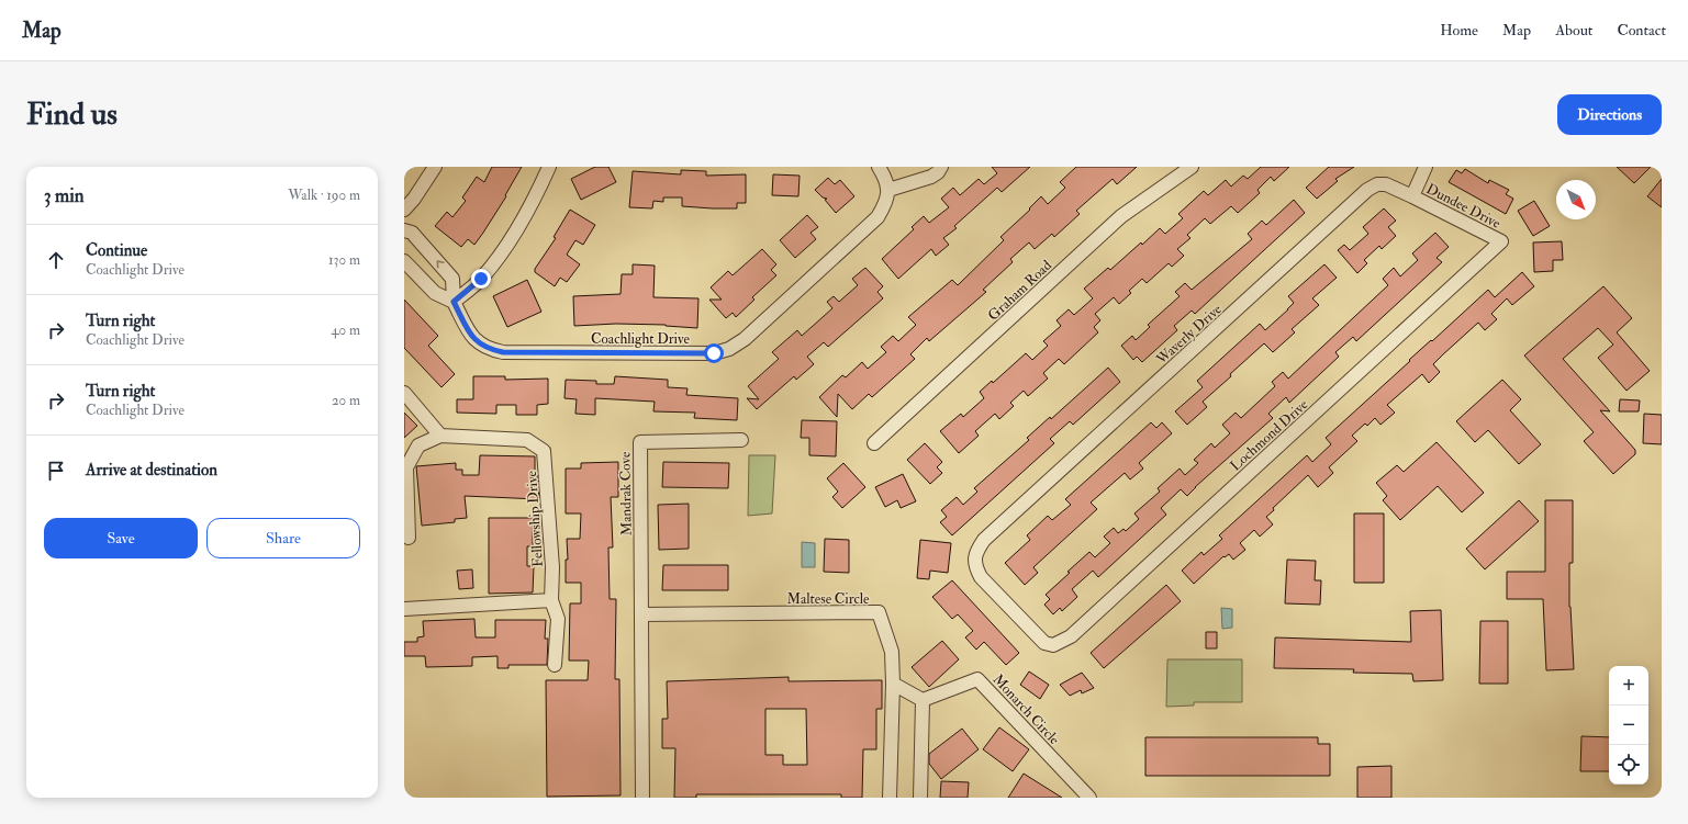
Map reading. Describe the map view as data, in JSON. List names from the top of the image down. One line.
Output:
{"streets":{"street":["Dundee Drive","Graham Road","Waverly Drive","Coachlight Drive","Lochmond Drive","Mandrak Cove","Fellowship Drive","Maltese Circle","Monarch Circle"]},"crossings":[["Dundee Drive","Waverly Drive"],["Dundee Drive","Lochmond Drive"],["Waverly Drive","Lochmond Drive"],["Mandrak Cove","Maltese Circle"]],"north":"bottom right","page":{"header":"Map","nav":["Home","Map","About","Contact"],"buttons":["Directions",["Save","Share"]],"title":"Find us","heading":["3 min","Walk · 190 m"],"list":[["Continue","Coachlight Drive","130 m"],["Turn right","Coachlight Drive","40 m"],["Turn right","Coachlight Drive","20 m"],"Arrive at destination"],"map_buttons":["+","−"]}}
